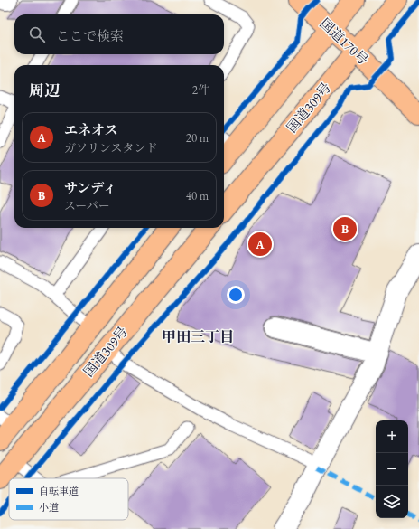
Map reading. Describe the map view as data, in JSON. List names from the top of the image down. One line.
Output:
{"streets":{"highway":["国道170号","国道309号"]},"crossings":[["国道170号","国道309号"]],"districts":["甲田三丁目"],"legend":["自転車道","小道"],"page":{"search":"ここで検索","heading":["周辺","2件"],"list":[{"mark":"A","name":"エネオス","note":"ガソリンスタンド","value":"20 m"},{"mark":"B","name":"サンディ","note":"スーパー","value":"40 m"}],"pins":["B","A"],"map_buttons":["+","−"]}}
